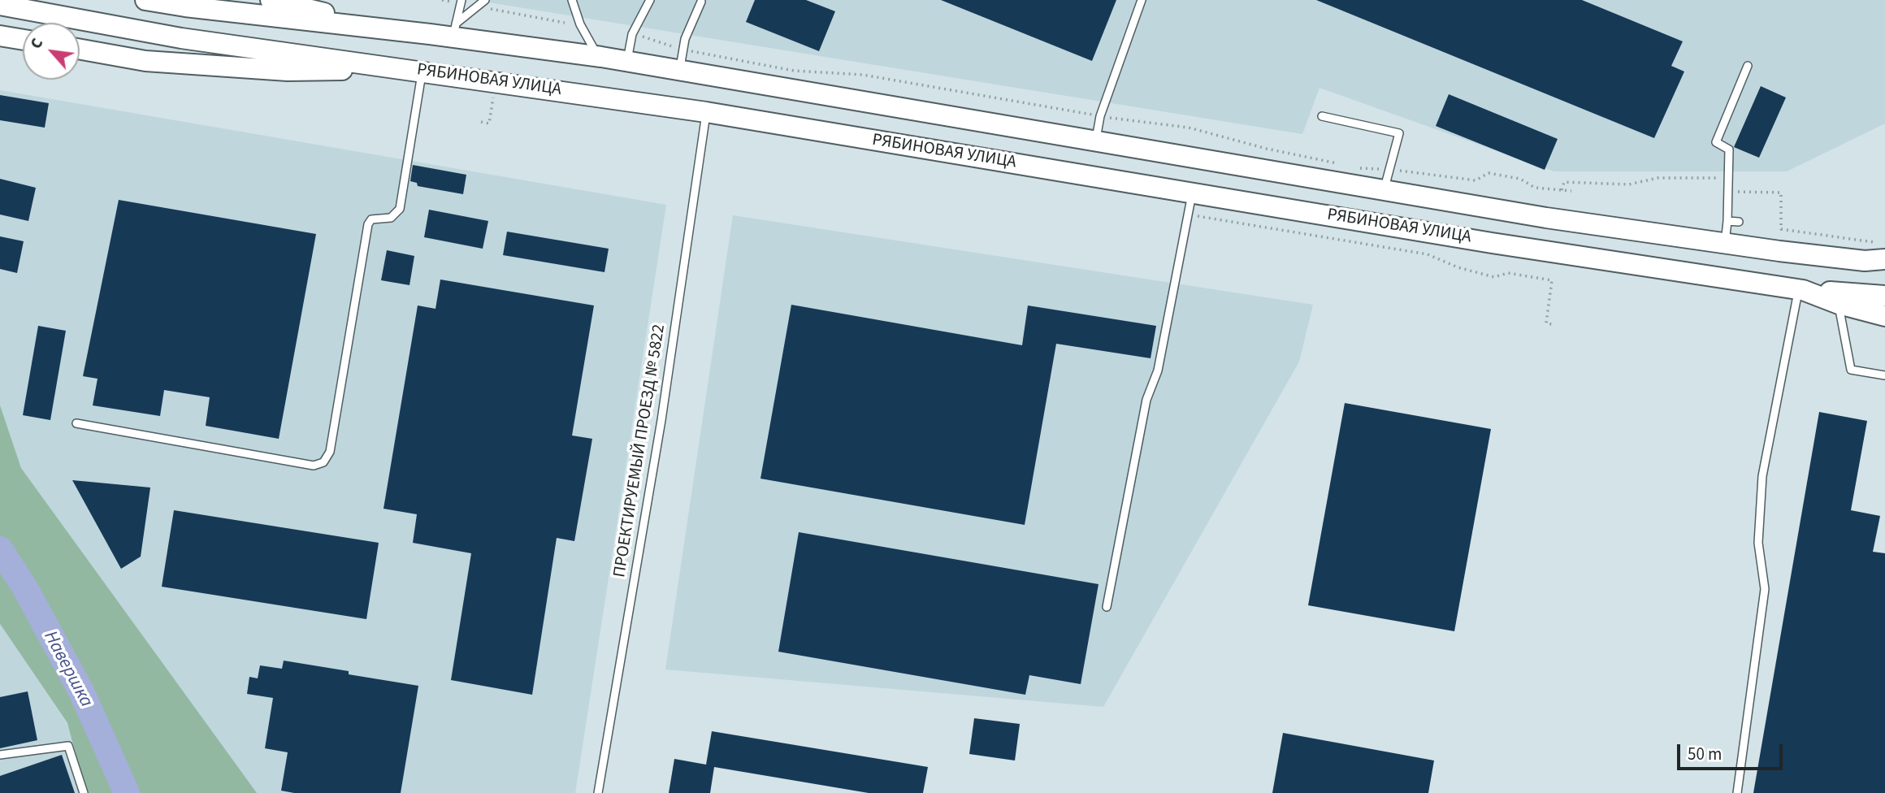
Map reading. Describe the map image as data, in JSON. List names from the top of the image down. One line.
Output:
{"streets":{"main road":["РЯБИНОВАЯ УЛИЦА"],"lane":["ПРОЕКТИРУЕМЫЙ ПРОЕЗД № 5822"]},"crossings":[["РЯБИНОВАЯ УЛИЦА","ПРОЕКТИРУЕМЫЙ ПРОЕЗД № 5822"]],"water":["Навершка"],"scale_bar":"50 m","north":"top left"}
